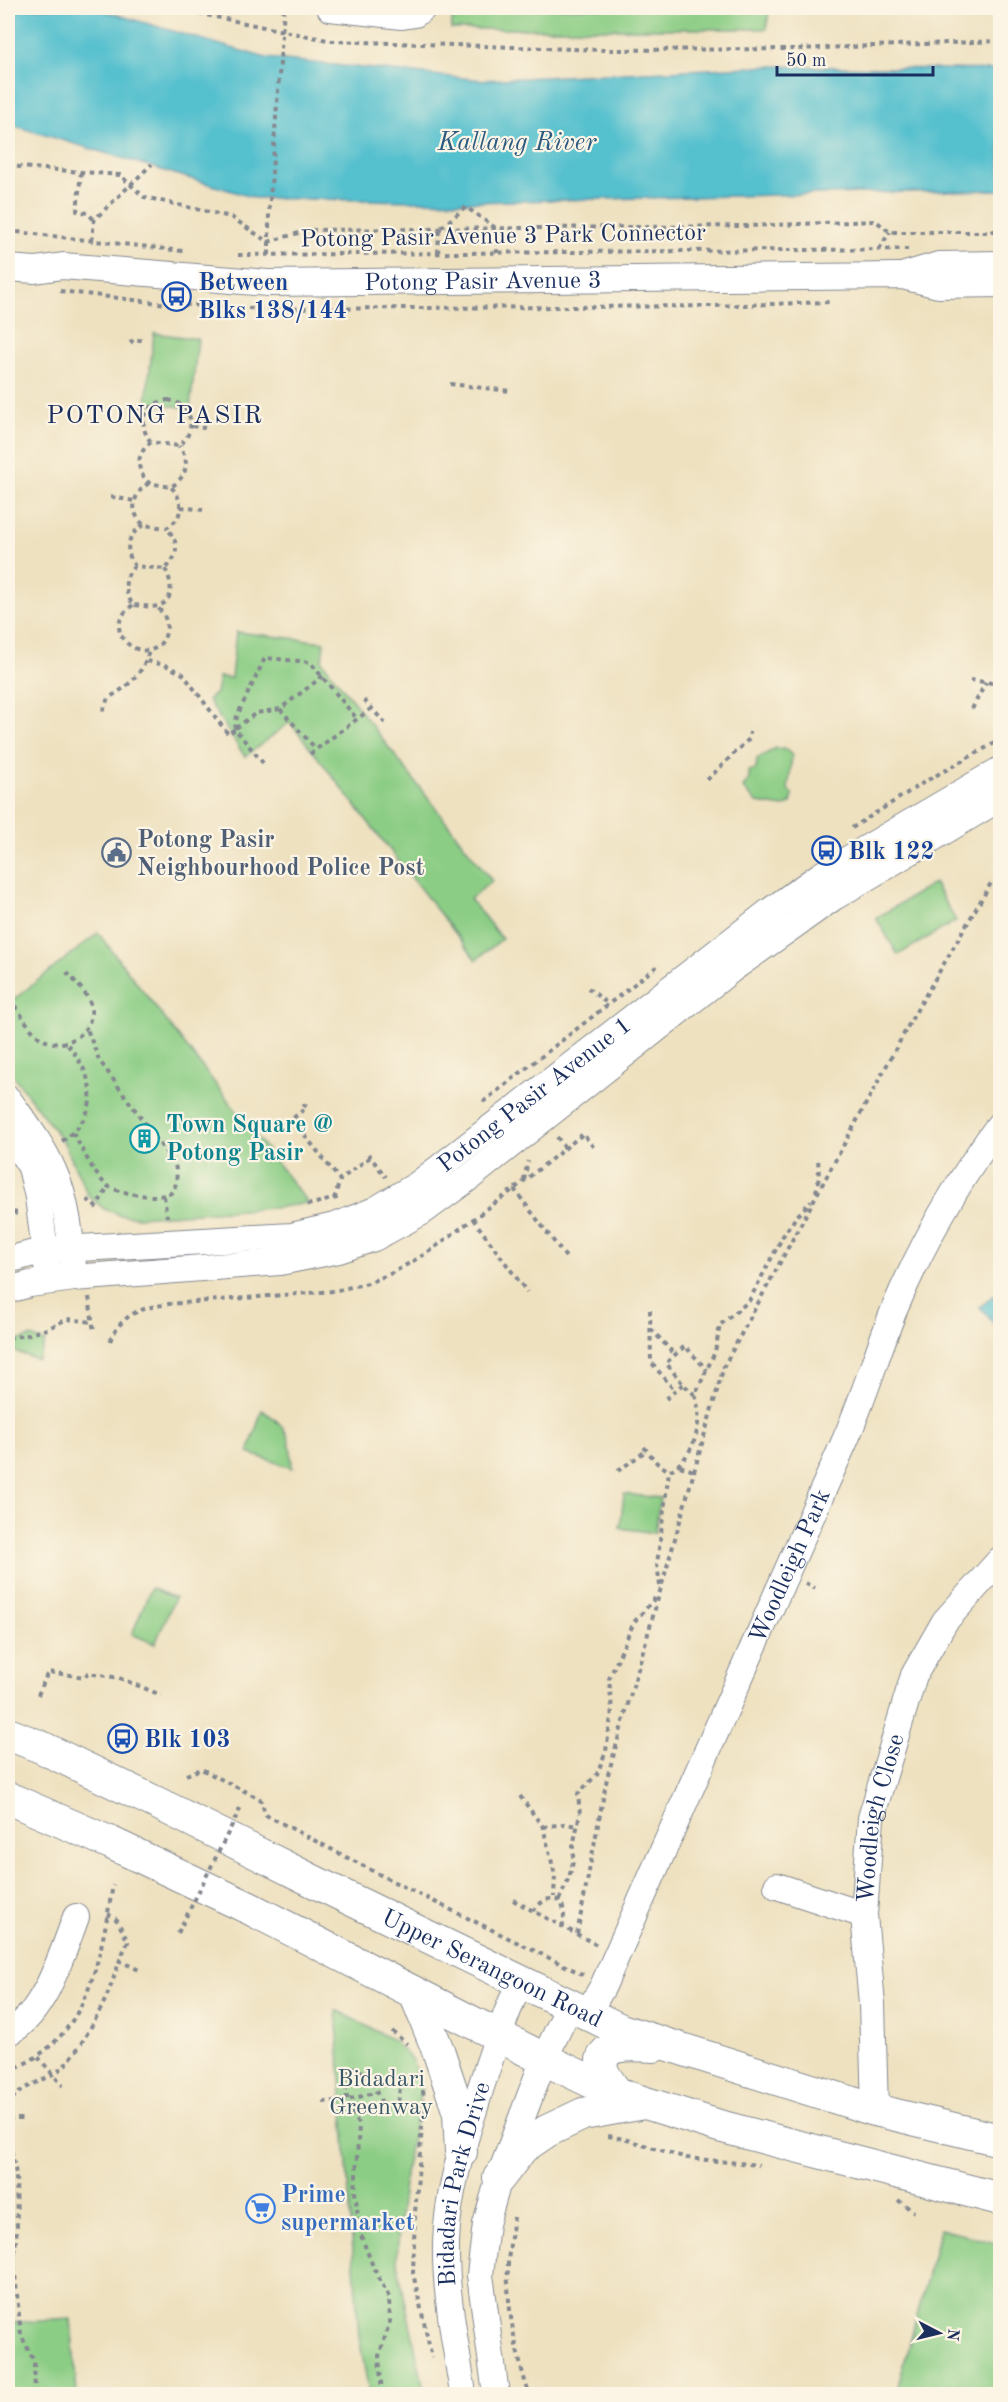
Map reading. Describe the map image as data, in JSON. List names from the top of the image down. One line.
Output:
{"streets":{"main road":["Upper Serangoon Road"],"street":["Potong Pasir Avenue 3","Potong Pasir Avenue 1","Woodleigh Park","Woodleigh Close","Bidadari Park Drive"],"path":["Potong Pasir Avenue 3 Park Connector"]},"crossings":[["Woodleigh Park","Upper Serangoon Road"],["Woodleigh Park","Bidadari Park Drive"],["Woodleigh Close","Upper Serangoon Road"],["Upper Serangoon Road","Bidadari Park Drive"]],"districts":["POTONG PASIR"],"water":["Kallang River"],"parks":["Bidadari Greenway"],"places":{"bus stop":["Between Blks 138/144","Blk 122","Blk 103"],"public building":["Potong Pasir Neighbourhood Police Post"],"building":["Town Square @ Potong Pasir"],"supermarket":["Prime supermarket"]},"scale_bar":"50 m","north":"right"}
